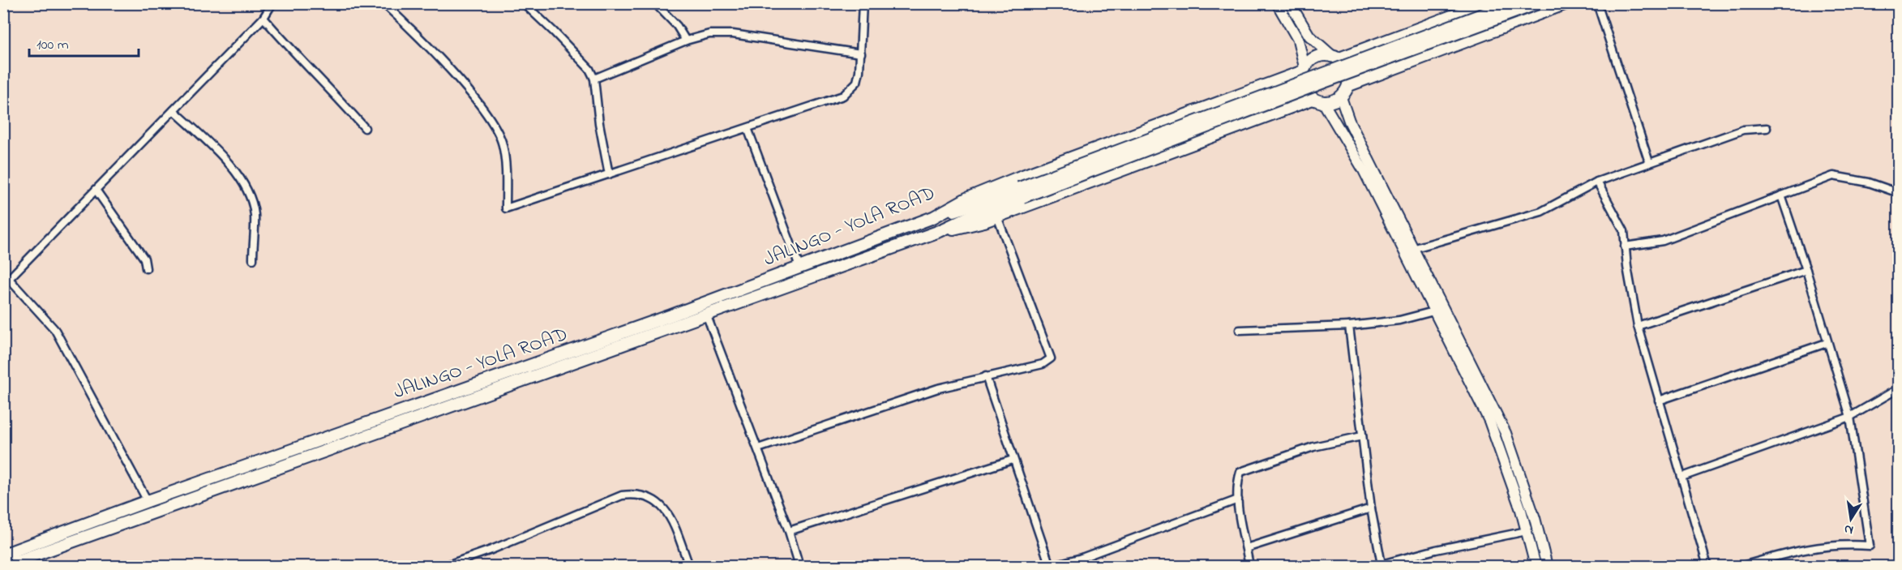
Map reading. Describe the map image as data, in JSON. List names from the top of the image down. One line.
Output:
{"streets":{"highway":["JALINGO - YOLA ROAD"]},"scale_bar":"100 m","north":"bottom"}
